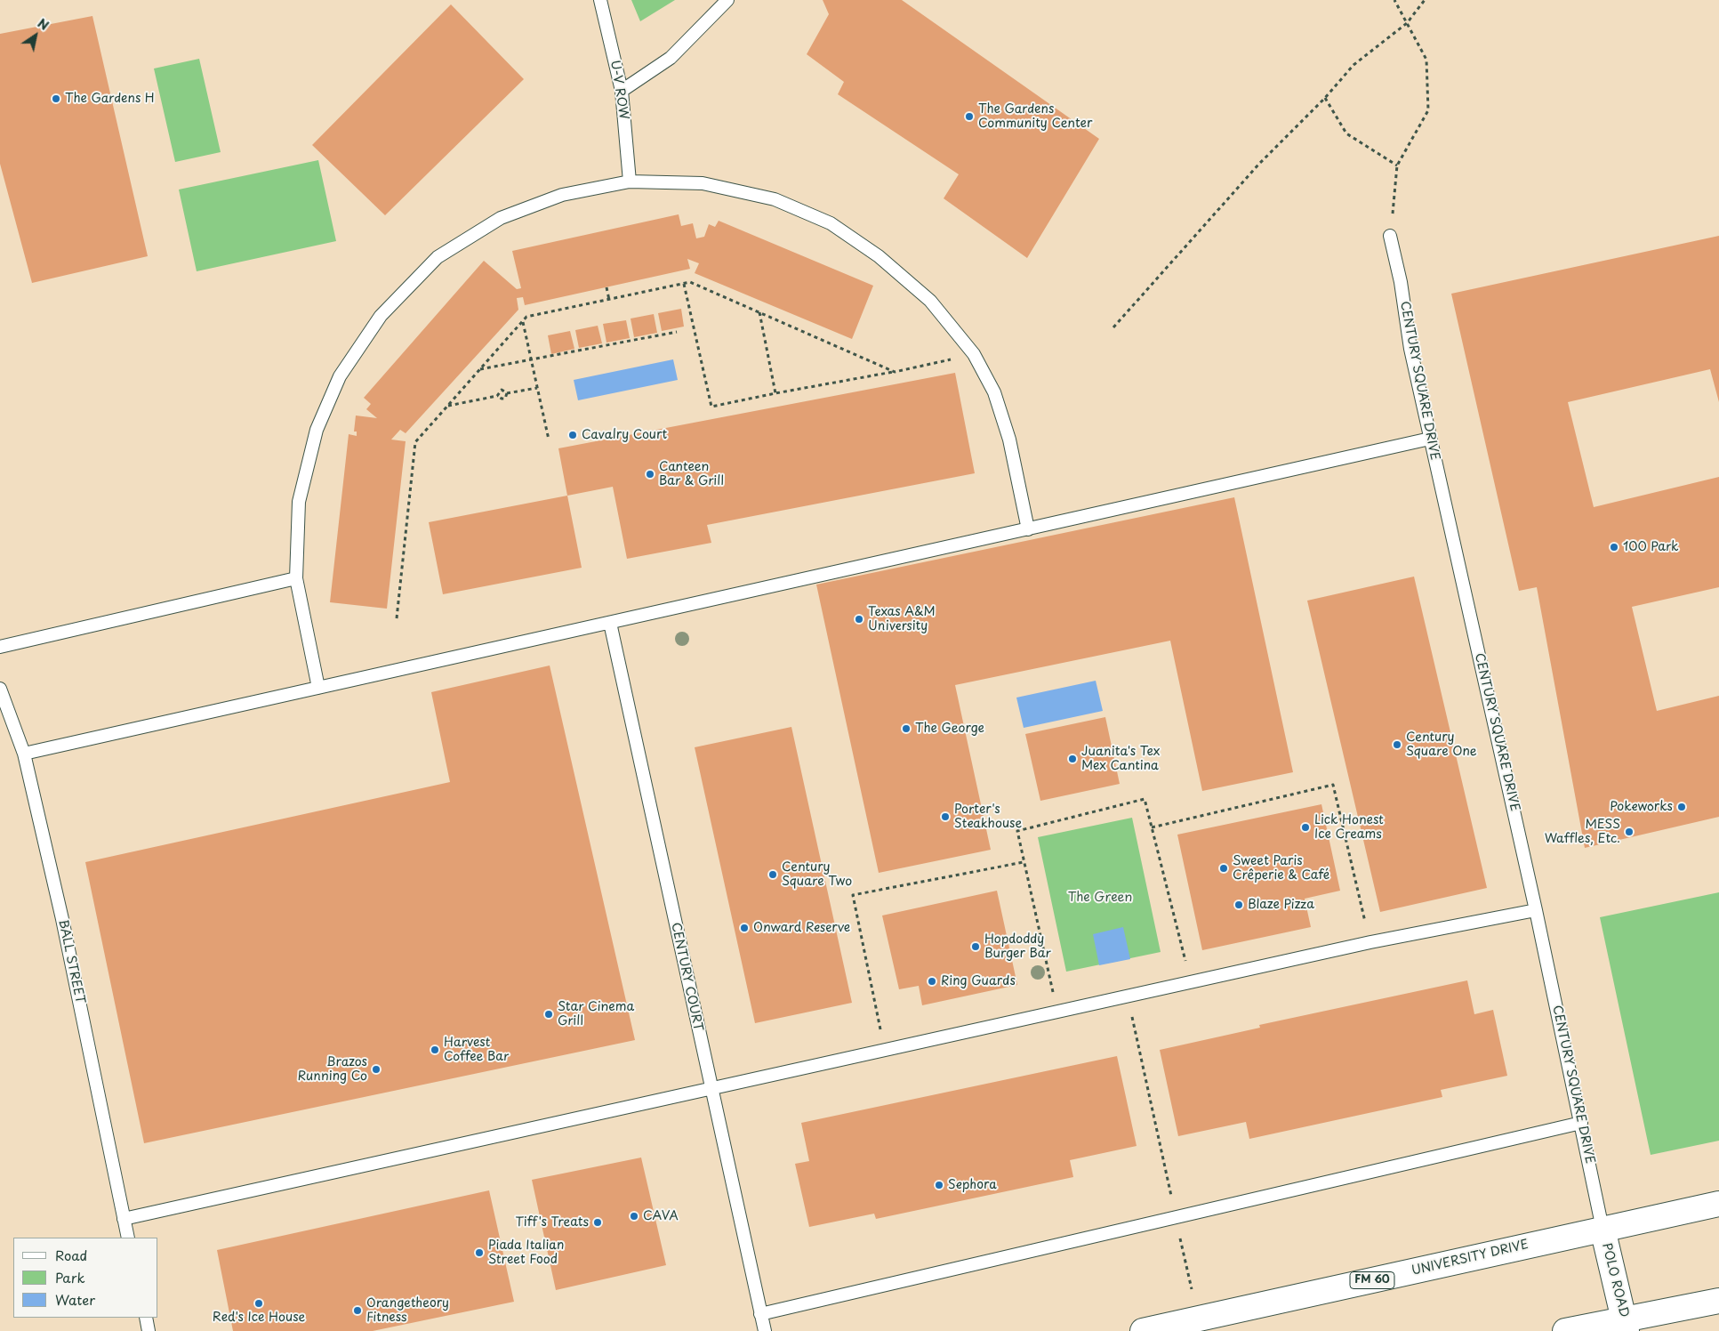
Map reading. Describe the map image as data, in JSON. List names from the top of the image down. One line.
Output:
{"streets":{"main road":["UNIVERSITY DRIVE","FM 60","POLO ROAD"],"lane":["U-V ROW","CENTURY SQUARE DRIVE","BALL STREET","CENTURY COURT"]},"crossings":[["CENTURY SQUARE DRIVE","UNIVERSITY DRIVE"],["CENTURY SQUARE DRIVE","POLO ROAD"],["UNIVERSITY DRIVE","POLO ROAD"]],"parks":["The Green"],"places":["The Gardens H","The Gardens Community Center","Cavalry Court","Canteen Bar & Grill","100 Park","Texas A&M University","The George","Century Square One","Juanita's Tex Mex Cantina","Pokeworks","Porter's Steakhouse","Lick Honest Ice Creams","MESS Waffles, Etc.","Sweet Paris Crêperie & Café","Century Square Two","Blaze Pizza","Onward Reserve","Hopdoddy Burger Bar","Ring Guards","Star Cinema Grill","Harvest Coffee Bar","Brazos Running Co","Sephora","CAVA","Tiff's Treats","Piada Italian Street Food","Red's Ice House","Orangetheory Fitness"],"legend":["Road","Park","Water"],"north":"top right"}
